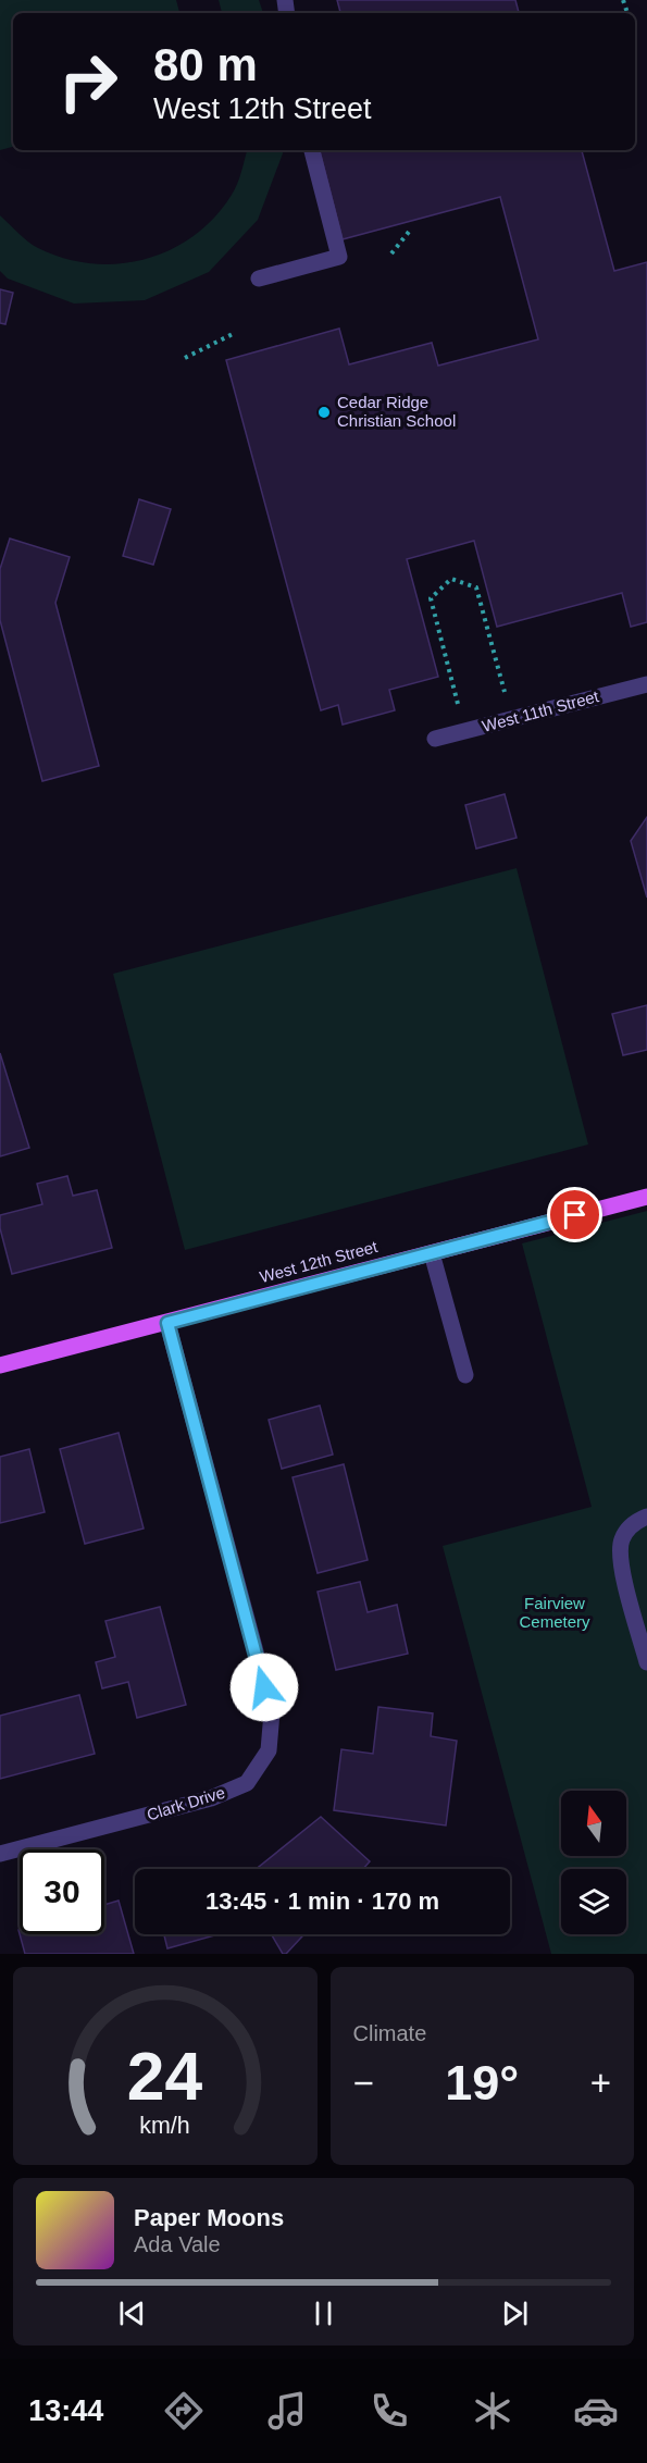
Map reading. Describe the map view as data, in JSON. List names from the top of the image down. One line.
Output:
{"streets":{"main road":["West 12th Street"],"street":["West 11th Street","Clark Drive"]},"crossings":[["West 12th Street","Clark Drive"]],"parks":["Fairview Cemetery"],"places":["Cedar Ridge Christian School"],"north":"top","page":{"turn":["80 m","West 12th Street"],"limit":"30","trip":"13:45 · 1 min · 170 m","tile":"Climate","heat":["−","19°","+"],"song":["Paper Moons","Ada Vale"],"tabs":"13:44","gauge":["24","km/h"]}}
